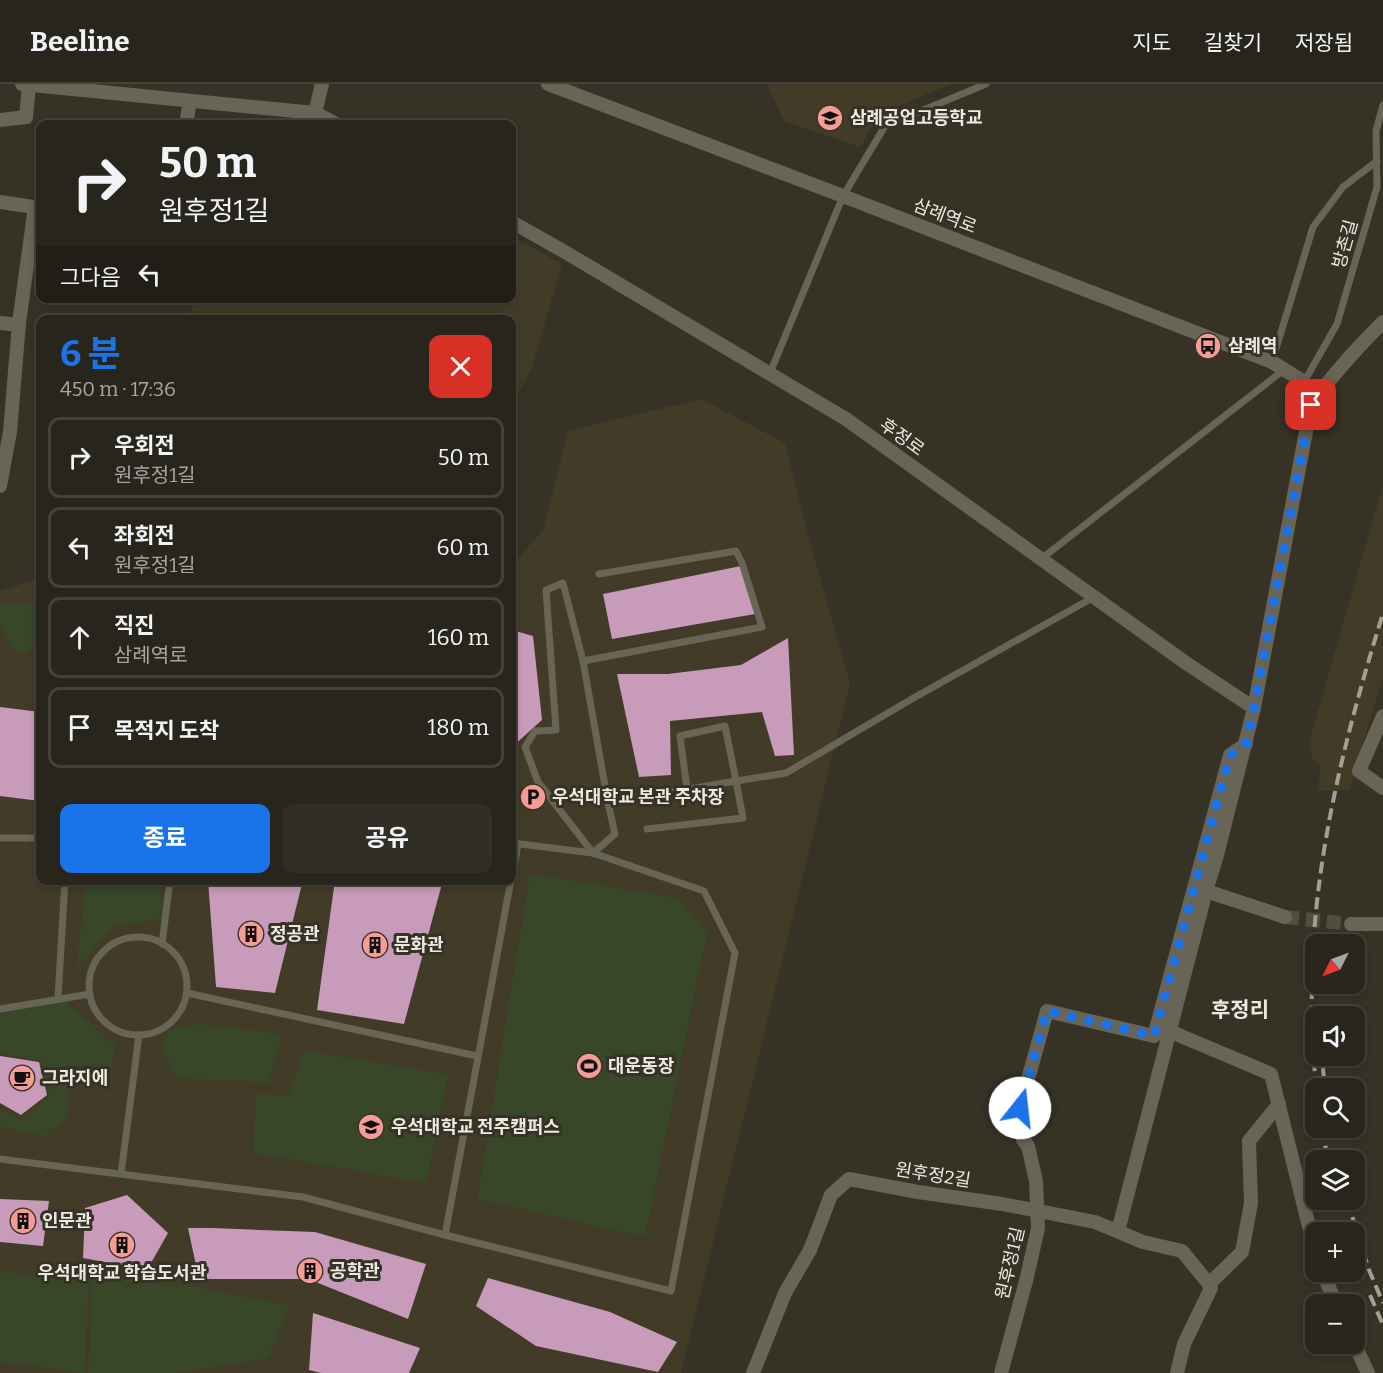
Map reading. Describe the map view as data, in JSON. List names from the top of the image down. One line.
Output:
{"streets":{"street":["삼례역로","후정로","원후정2길","원후정1길"],"lane":["방촌길"]},"crossings":[["삼례역로","방촌길"],["원후정2길","원후정1길"]],"districts":["후정리"],"places":{"school or university":["삼례공업고등학교","우석대학교 전주캠퍼스"],"bus stop":["삼례역"],"parking":["우석대학교 본관 주차장"],"building":["정공관","문화관","인문관","우석대학교 학습도서관","공학관"],"sports":["대운동장"],"cafe":["그라지에"]},"north":"bottom left","page":{"header":"Beeline","nav":["지도","길찾기","저장됨"],"turn":["50 m","원후정1길"],"then":"그다음","heading":["6 분","450 m · 17:36"],"list":[{"name":"우회전","note":"원후정1길","value":"50 m"},{"name":"좌회전","note":"원후정1길","value":"60 m"},{"name":"직진","note":"삼례역로","value":"160 m"},{"name":"목적지 도착","value":"180 m"}],"buttons":["종료","공유"],"map_buttons":["+","−"]}}
